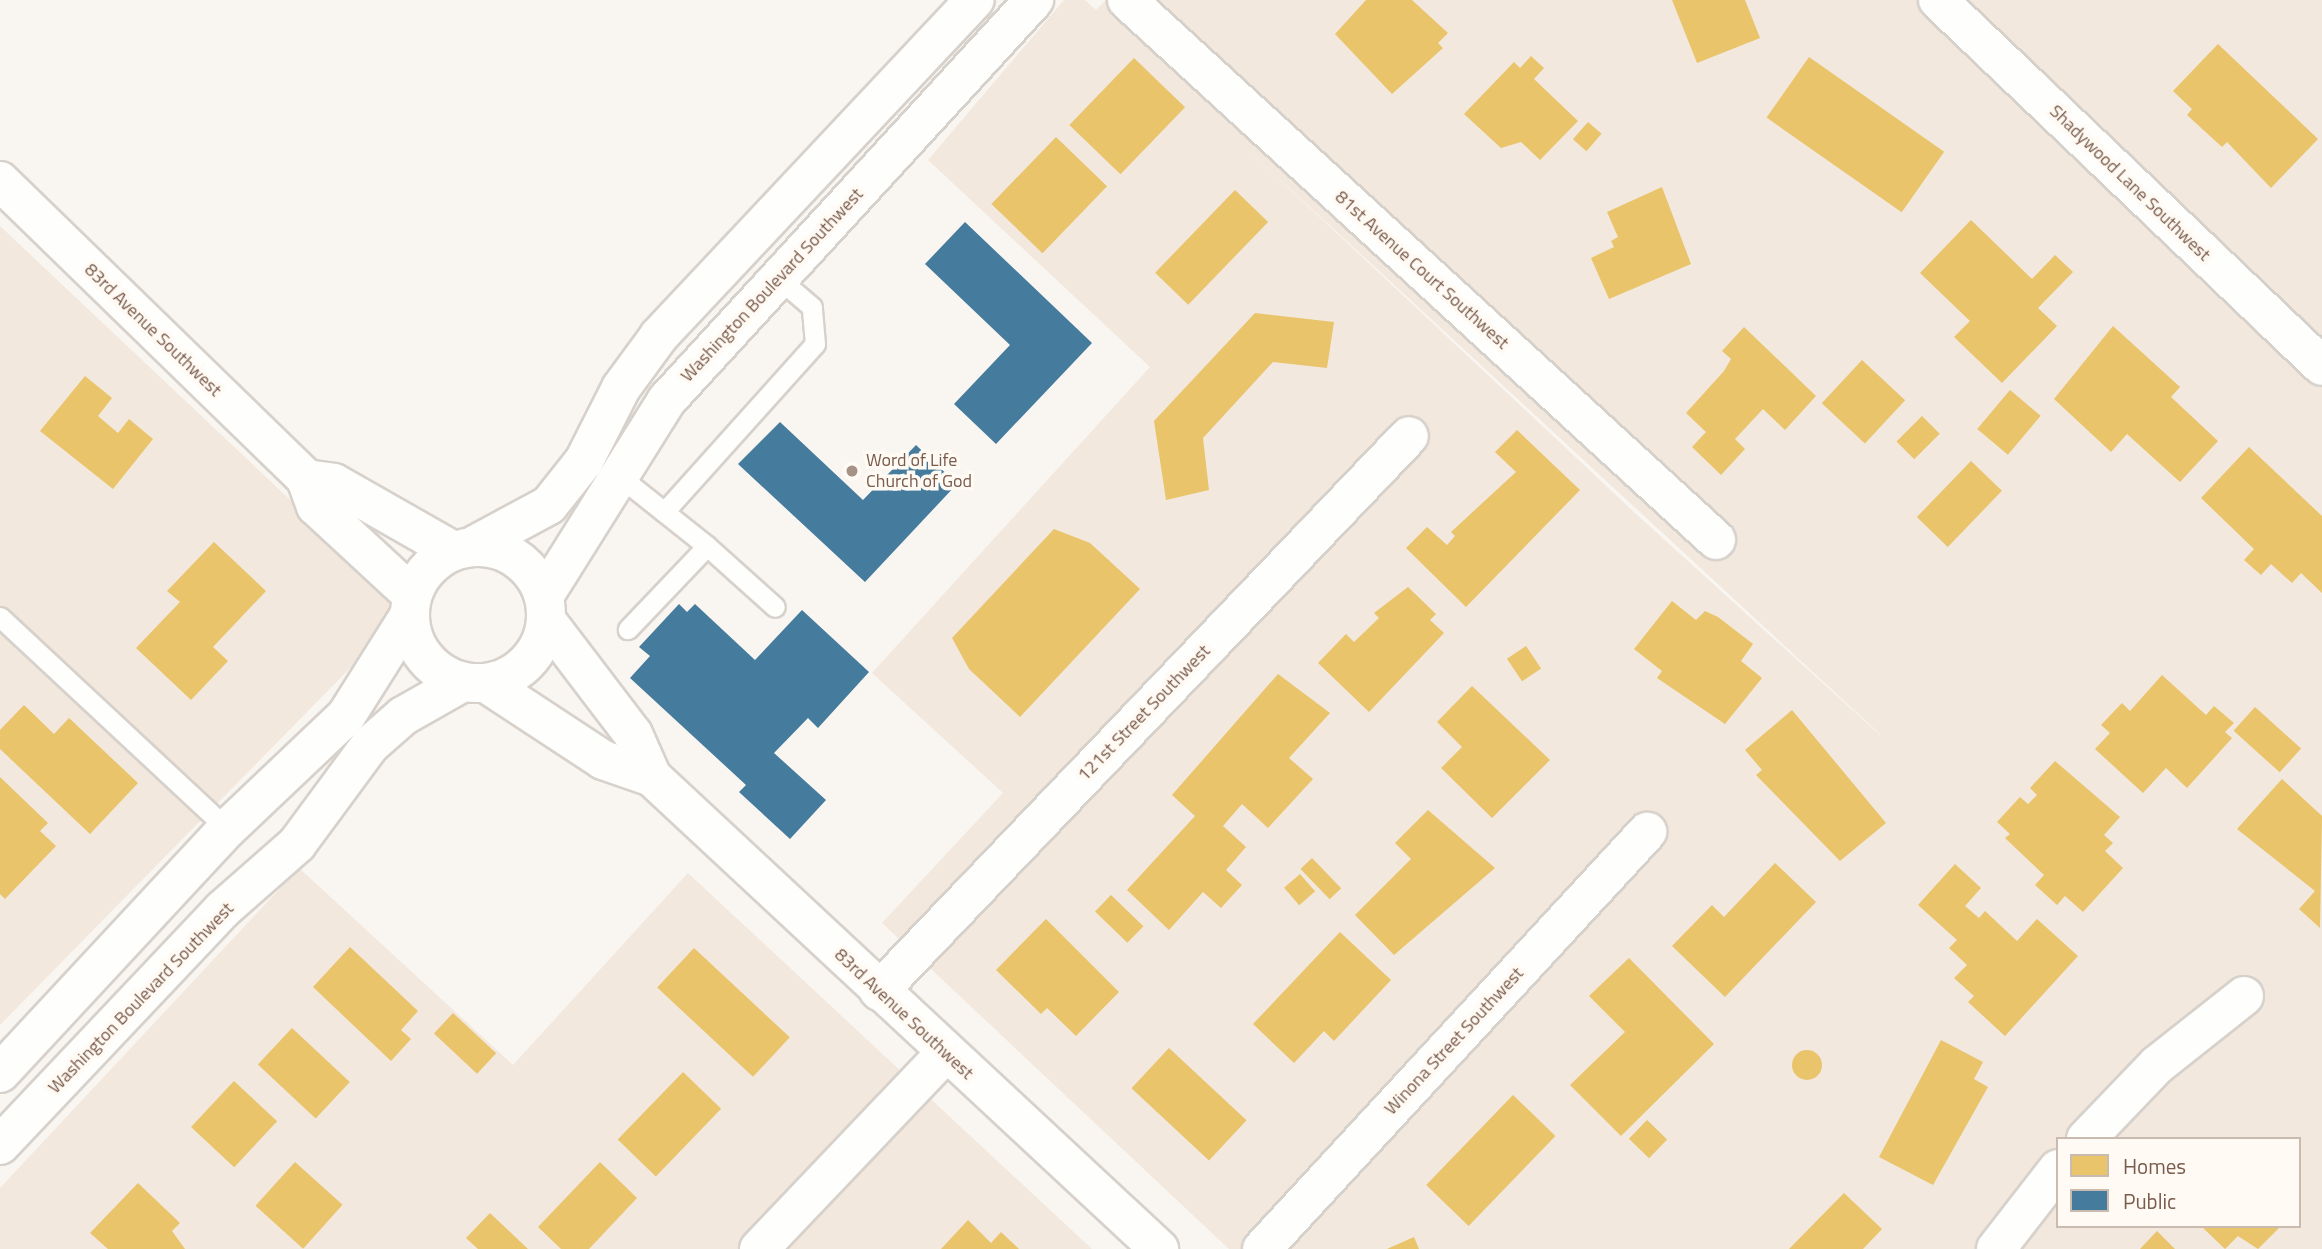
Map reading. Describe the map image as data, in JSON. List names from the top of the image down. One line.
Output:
{"streets":{"street":["Shadywood Lane Southwest","81st Avenue Court Southwest","Washington Boulevard Southwest","83rd Avenue Southwest","121st Street Southwest","Winona Street Southwest"]},"crossings":[["Washington Boulevard Southwest","83rd Avenue Southwest"],["83rd Avenue Southwest","121st Street Southwest"]],"places":["Word of Life Church of God"],"legend":["Homes","Public"]}
